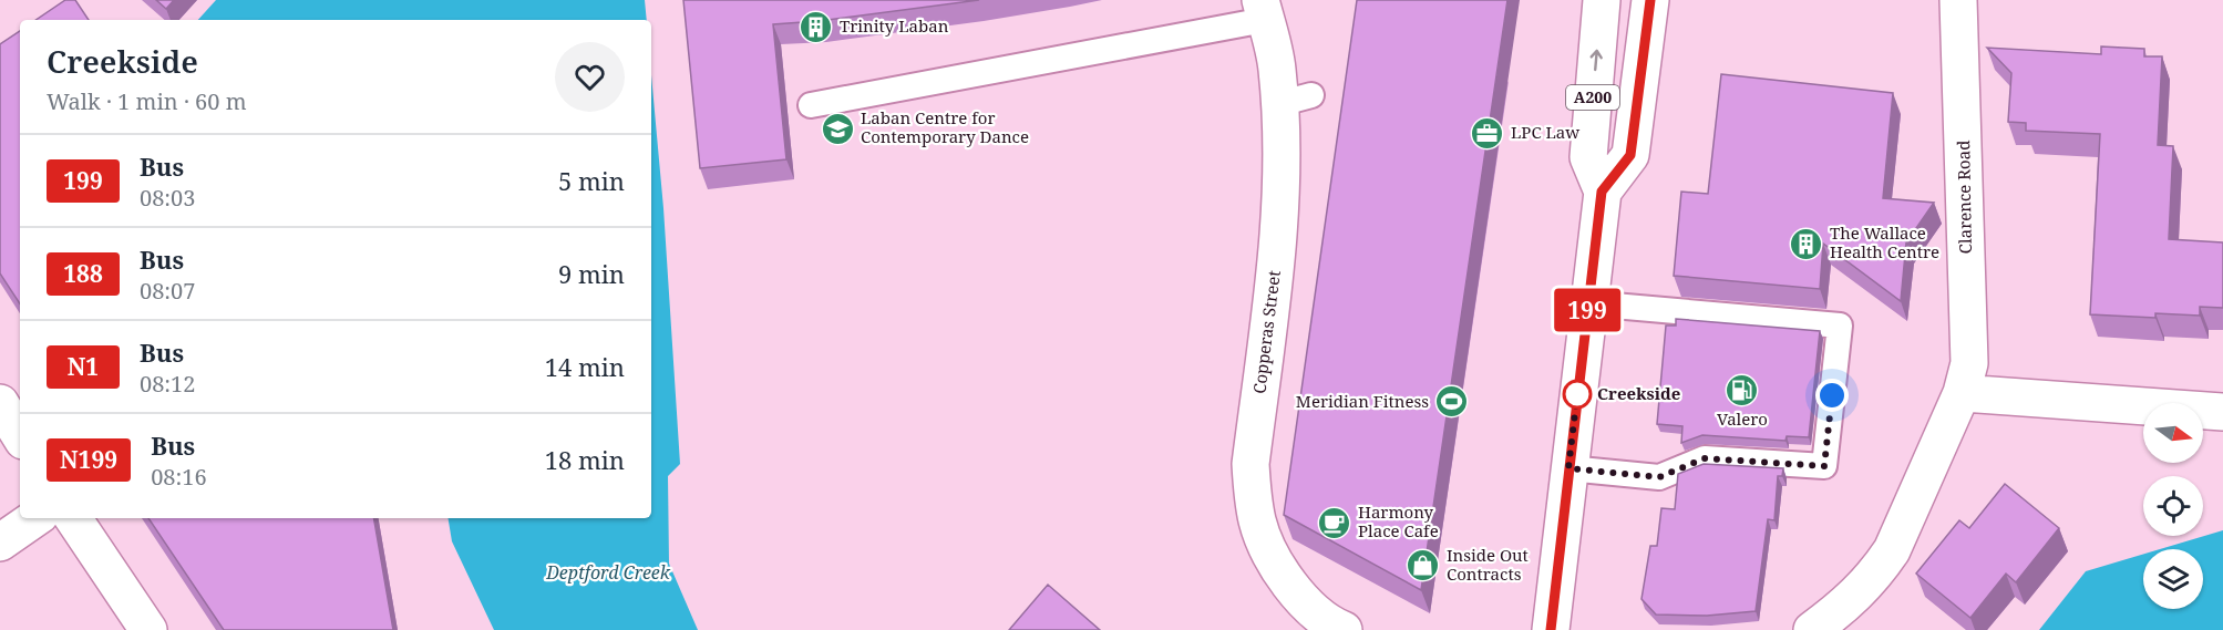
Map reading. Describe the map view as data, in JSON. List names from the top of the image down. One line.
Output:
{"streets":{"street":["A200","Clarence Road","Copperas Street"]},"water":["Deptford Creek"],"places":{"building":["Trinity Laban","The Wallace Health Centre"],"school or university":["Laban Centre for Contemporary Dance"],"office":["LPC Law"],"fuel station":["Valero"],"other":["Creekside"],"sports":["Meridian Fitness"],"cafe":["Harmony Place Cafe"],"shop":["Inside Out Contracts"]},"lines":["bus line 199"],"north":"right","page":{"on_map":"199","heading":["Creekside","Walk · 1 min · 60 m"],"list":[{"mark":"199","name":"Bus","note":"08:03","value":"5 min"},{"mark":"188","name":"Bus","note":"08:07","value":"9 min"},{"mark":"N1","name":"Bus","note":"08:12","value":"14 min"},{"mark":"N199","name":"Bus","note":"08:16","value":"18 min"}]}}
